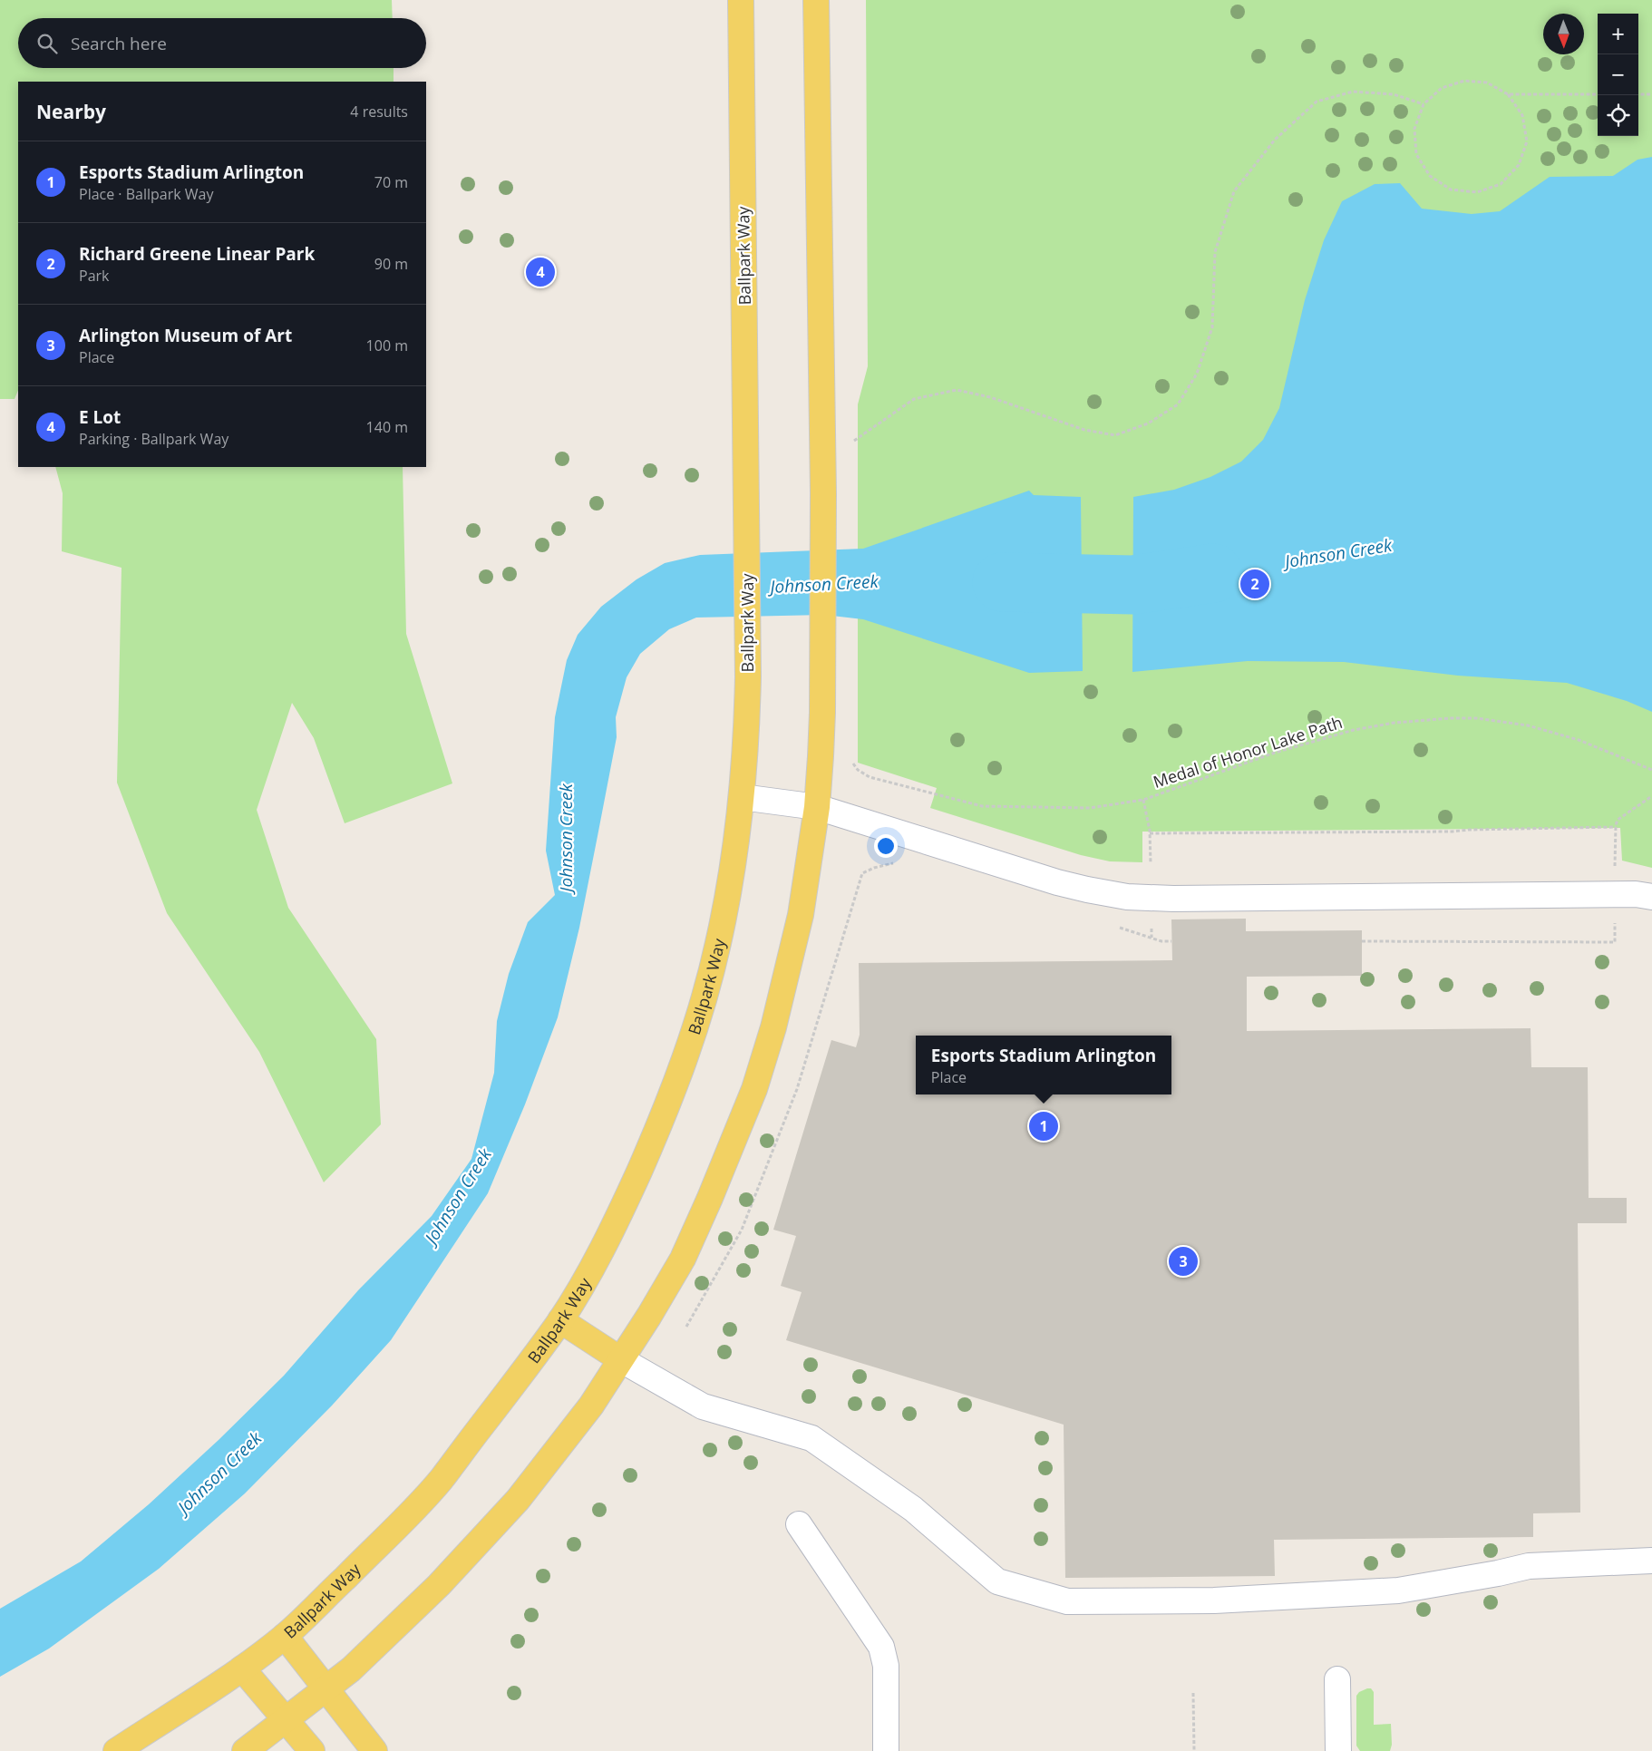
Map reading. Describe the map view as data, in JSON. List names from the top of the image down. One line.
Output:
{"streets":{"main road":["Ballpark Way"],"path":["Medal of Honor Lake Path"]},"water":["Johnson Creek"],"north":"bottom","page":{"map_buttons":["+","−"],"search":"Search here","heading":["Nearby","4 results"],"list":[{"mark":"1","name":"Esports Stadium Arlington","note":"Place · Ballpark Way","value":"70 m"},{"mark":"2","name":"Richard Greene Linear Park","note":"Park","value":"90 m"},{"mark":"3","name":"Arlington Museum of Art","note":"Place","value":"100 m"},{"mark":"4","name":"E Lot","note":"Parking · Ballpark Way","value":"140 m"}],"pins":["4","2","1","3"],"popup":["Esports Stadium Arlington","Place"]}}
